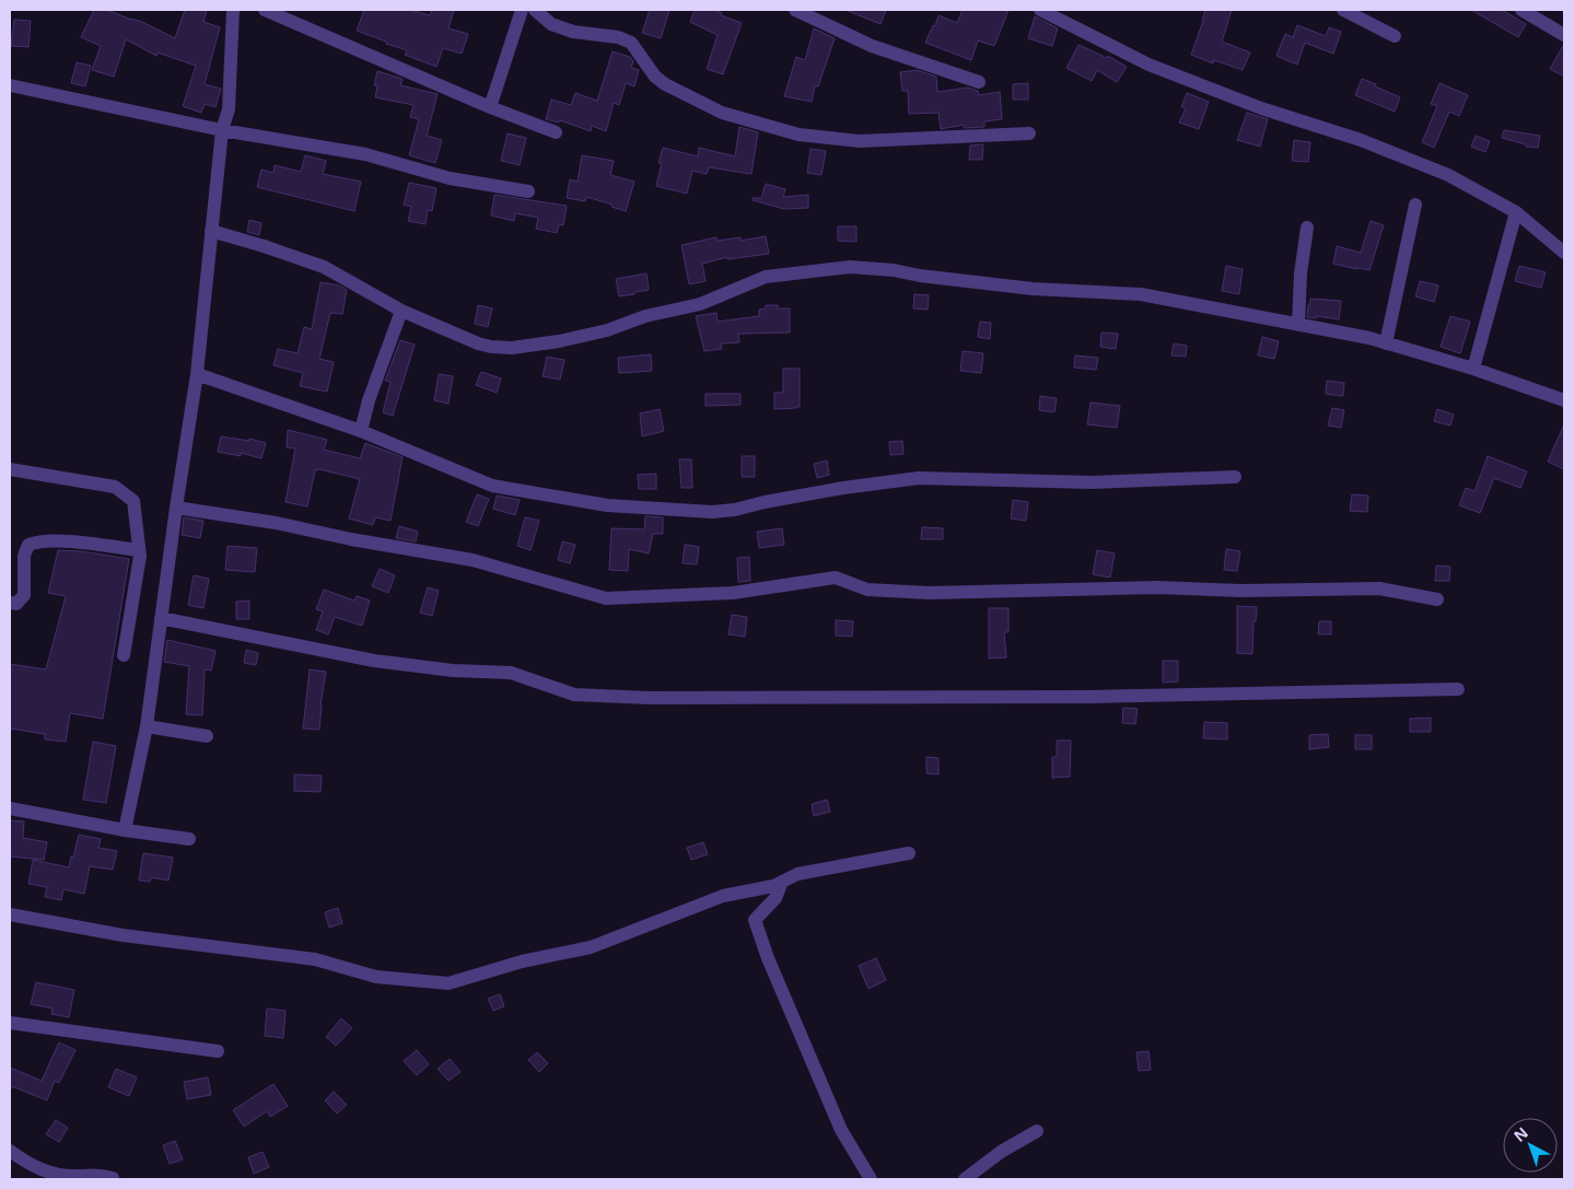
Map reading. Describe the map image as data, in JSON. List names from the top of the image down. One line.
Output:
{"north":"top left"}
